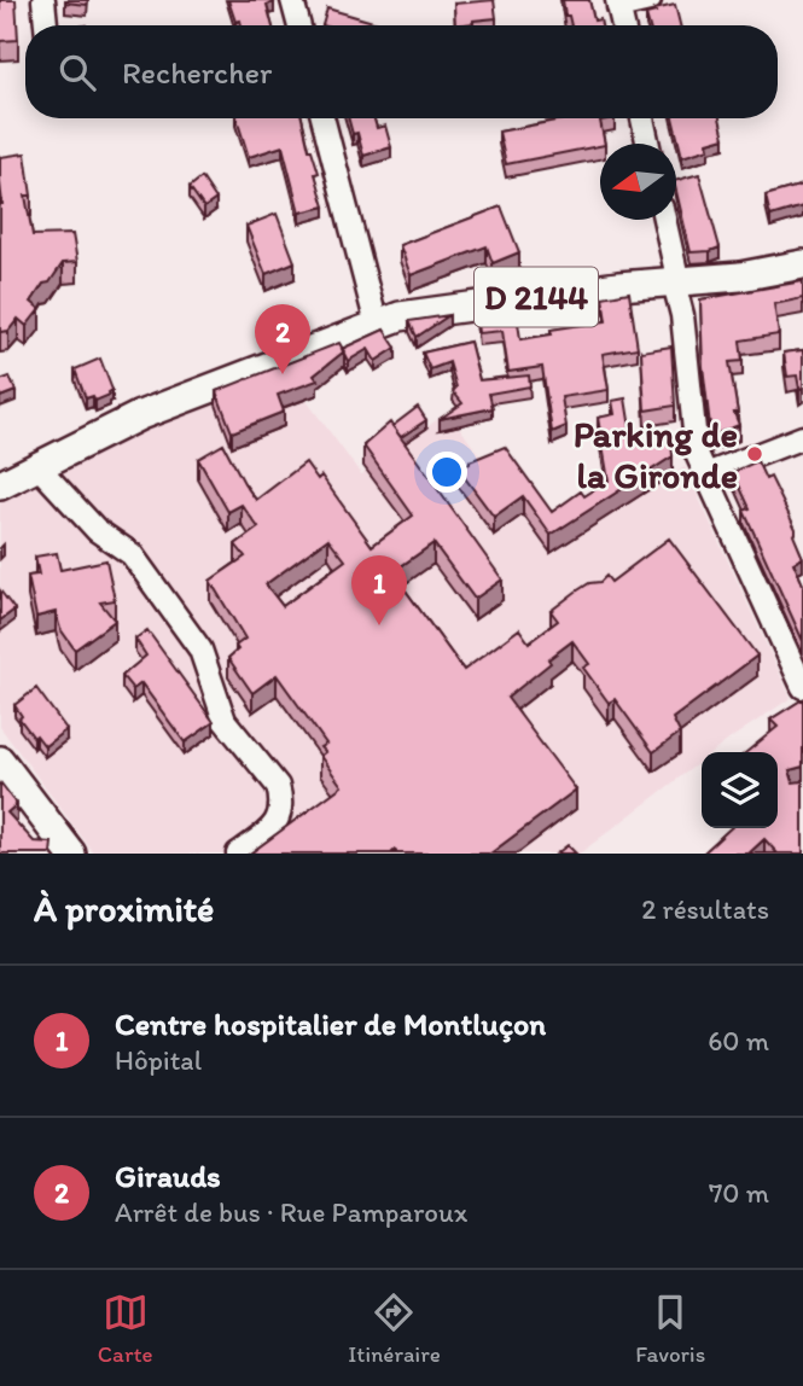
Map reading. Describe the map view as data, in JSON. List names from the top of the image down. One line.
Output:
{"streets":{"main road":["D 2144"]},"places":["Parking de la Gironde"],"north":"left","page":{"search":"Rechercher","pins":["2","1"],"heading":["À proximité","2 résultats"],"list":[{"mark":"1","name":"Centre hospitalier de Montluçon","note":"Hôpital","value":"60 m"},{"mark":"2","name":"Girauds","note":"Arrêt de bus · Rue Pamparoux","value":"70 m"}],"nav":["Carte","Itinéraire","Favoris"]}}
